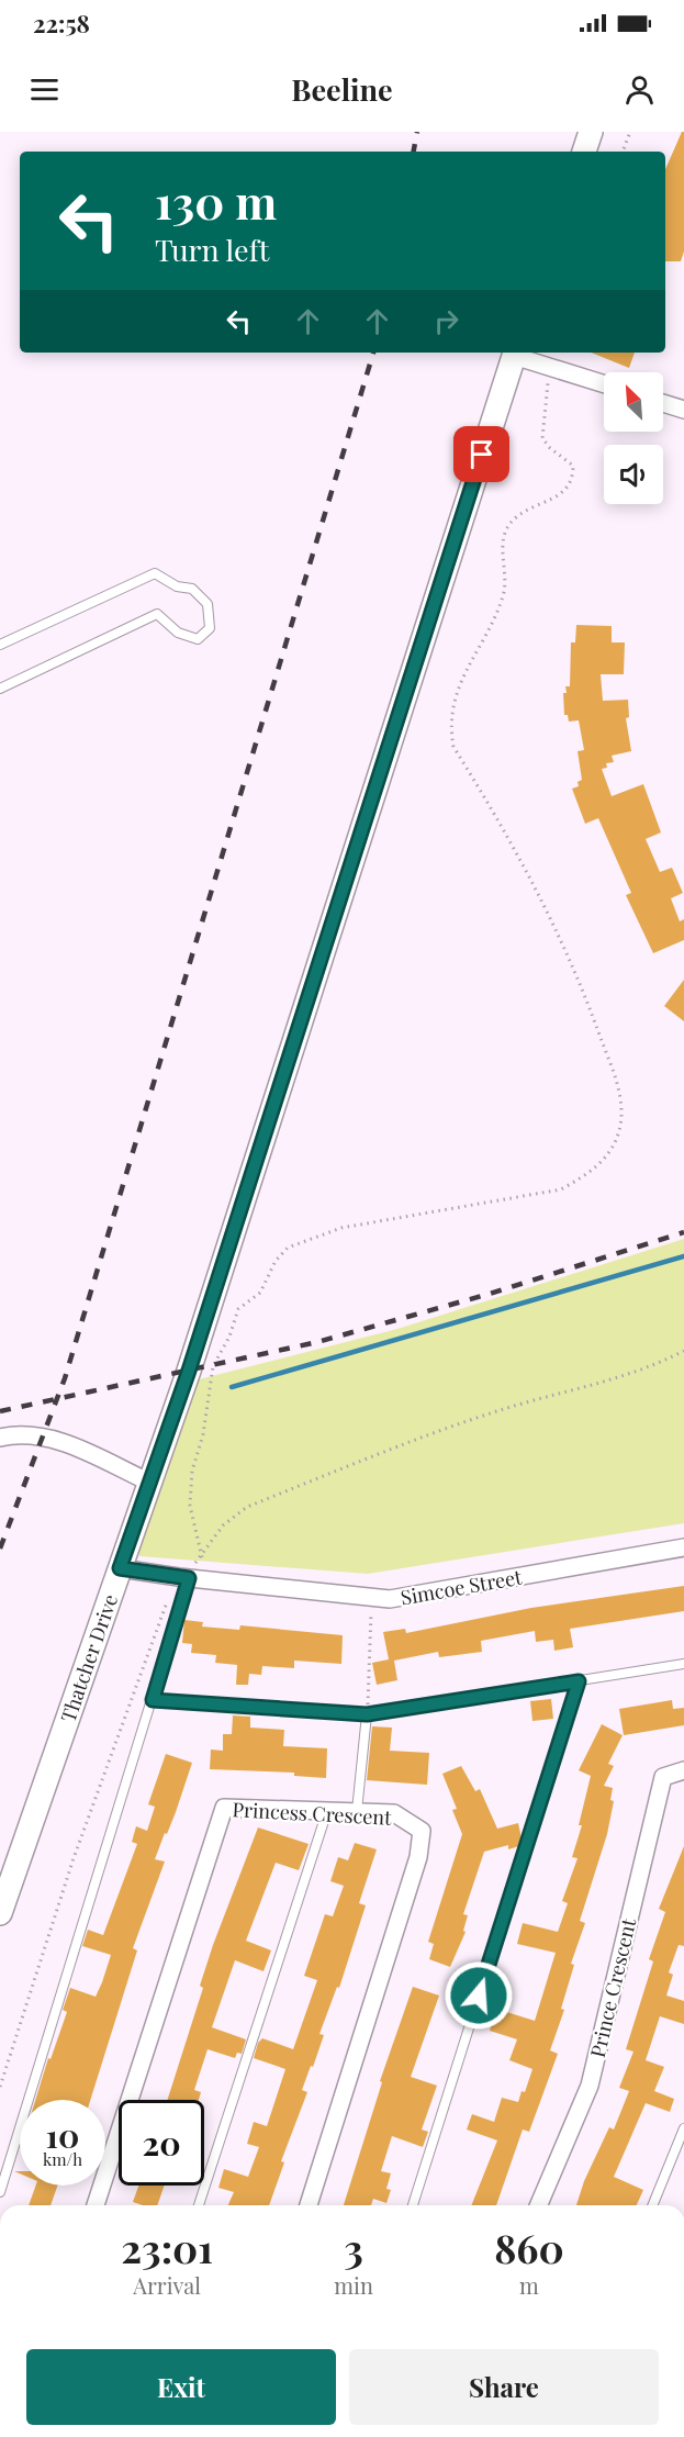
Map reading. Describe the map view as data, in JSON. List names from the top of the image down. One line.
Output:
{"streets":{"main road":["Thatcher Drive"],"street":["Simcoe Street","Princess Crescent","Prince Crescent"]},"crossings":[["Simcoe Street","Thatcher Drive"]],"north":"top left","page":{"status":"22:58","header":"Beeline","turn":["130 m","Turn left"],"speed":"10 km/h","limit":"20","eta":["23:01","Arrival","3","min","860","m"],"buttons":["Exit","Share"]}}
